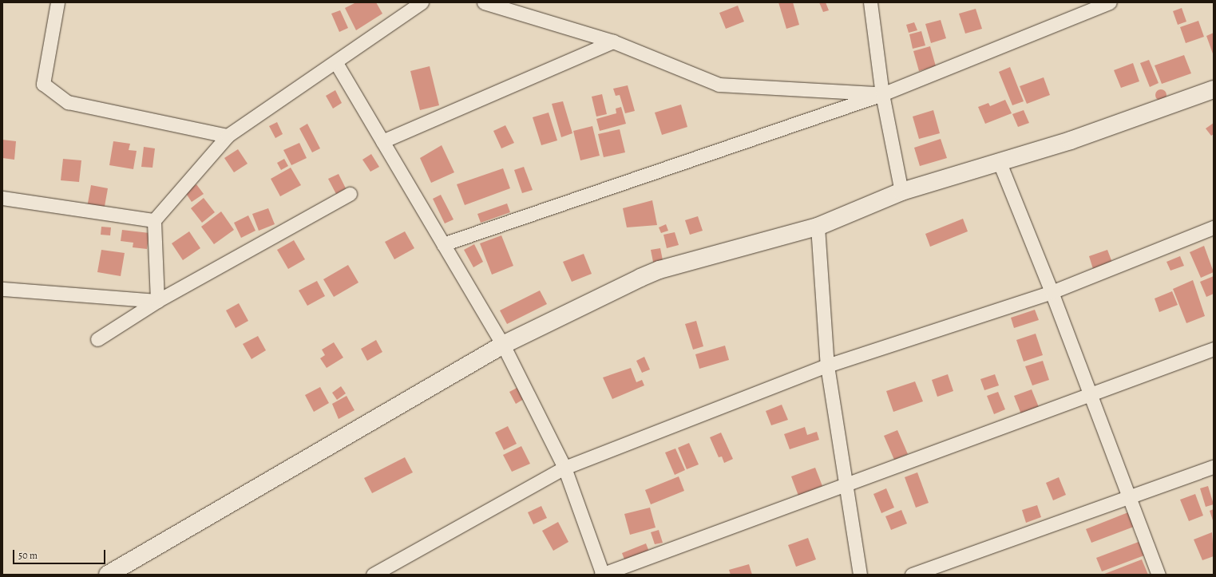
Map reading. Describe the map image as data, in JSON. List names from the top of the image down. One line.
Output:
{"scale_bar":"50 m"}
